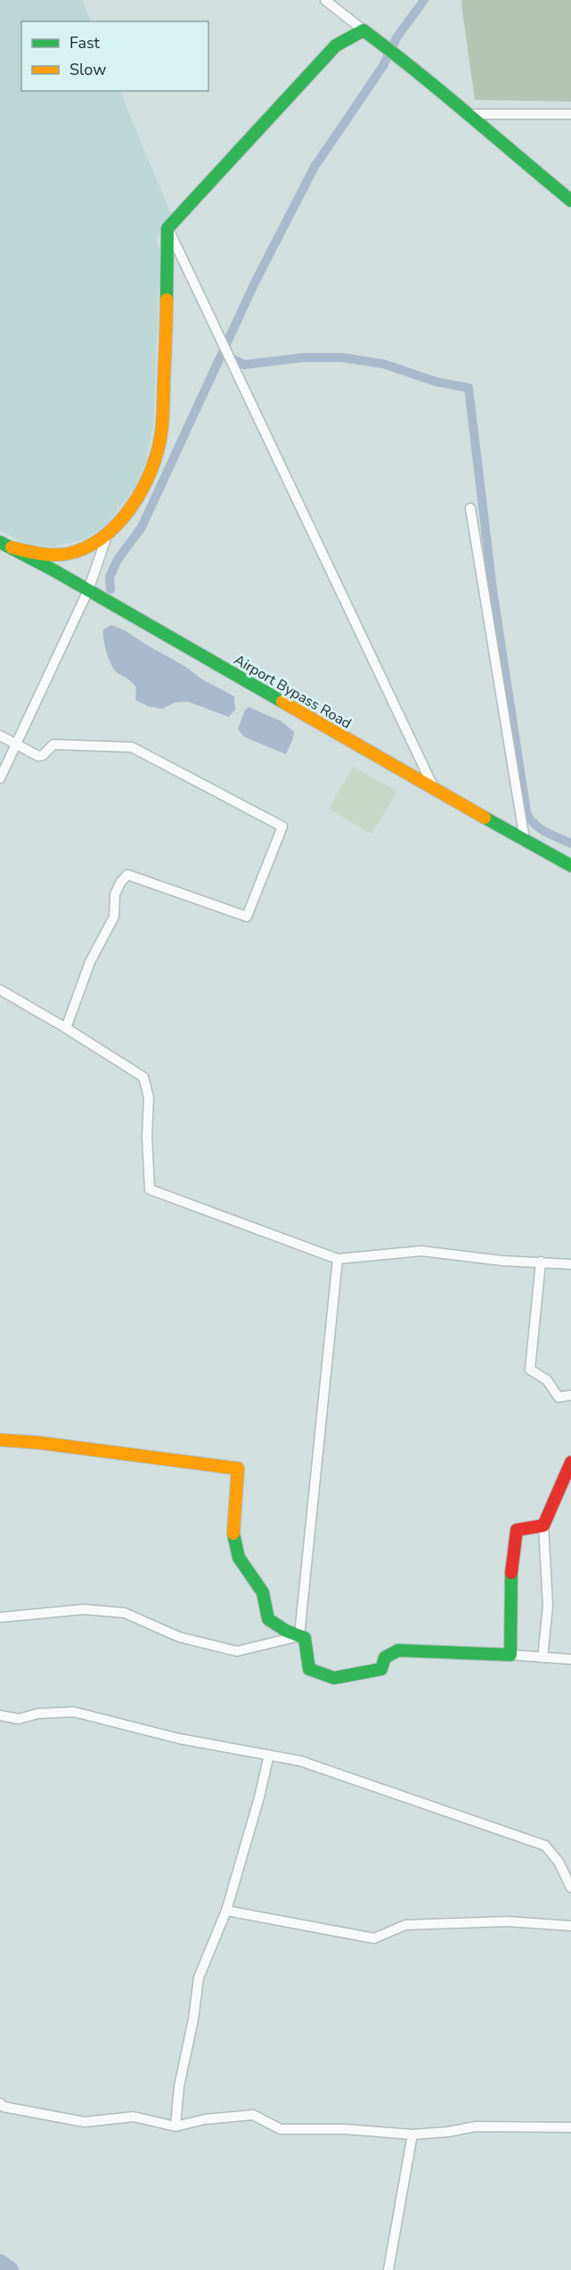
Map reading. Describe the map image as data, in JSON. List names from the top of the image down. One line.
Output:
{"streets":{"street":["Airport Bypass Road"]},"legend":["Fast","Slow"]}
